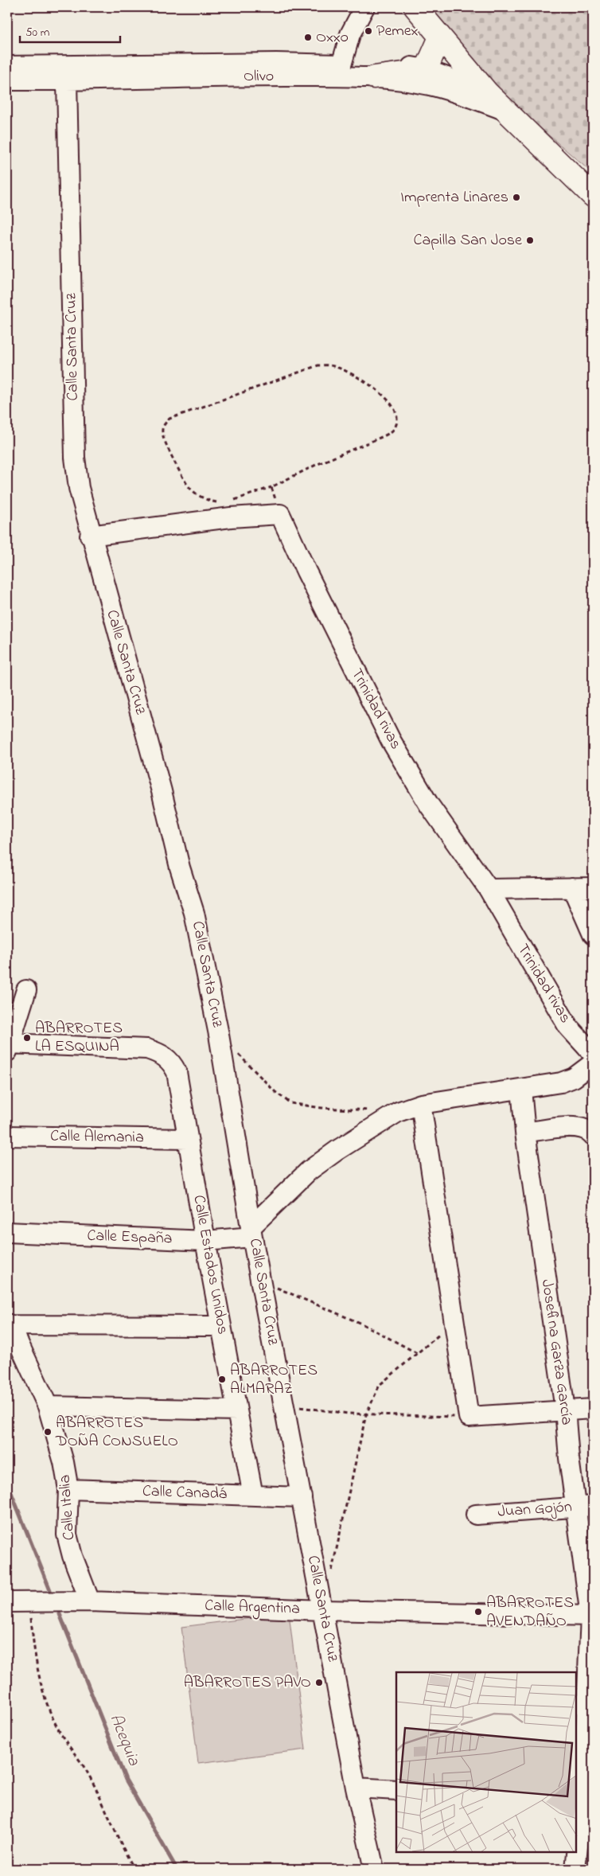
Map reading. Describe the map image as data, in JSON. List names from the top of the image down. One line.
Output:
{"streets":{"street":["Olivo","Calle Santa Cruz","Trinidad rivas","Calle Alemania","Calle España","Calle Estados Unidos","Josefina Garza García","Calle Canadá","Calle Italia","Juan Gojón","Calle Argentina"]},"crossings":[["Olivo","Calle Santa Cruz"],["Calle Santa Cruz","Calle España"],["Calle Santa Cruz","Calle Canadá"],["Calle Santa Cruz","Calle Argentina"],["Calle Alemania","Calle Estados Unidos"],["Calle España","Calle Estados Unidos"],["Calle Estados Unidos","Calle Canadá"],["Calle Estados Unidos","Calle Italia"],["Josefina Garza García","Juan Gojón"],["Josefina Garza García","Calle Argentina"],["Calle Canadá","Calle Italia"],["Calle Italia","Calle Argentina"]],"water":["Acequia"],"places":["Pemex","Oxxo","Imprenta Linares","Capilla San Jose","ABARROTES LA ESQUINA","ABARROTES ALMARAZ","ABARROTES DOÑA CONSUELO","ABARROTES AVENDAÑO","ABARROTES PAVO"],"scale_bar":"50 m"}
